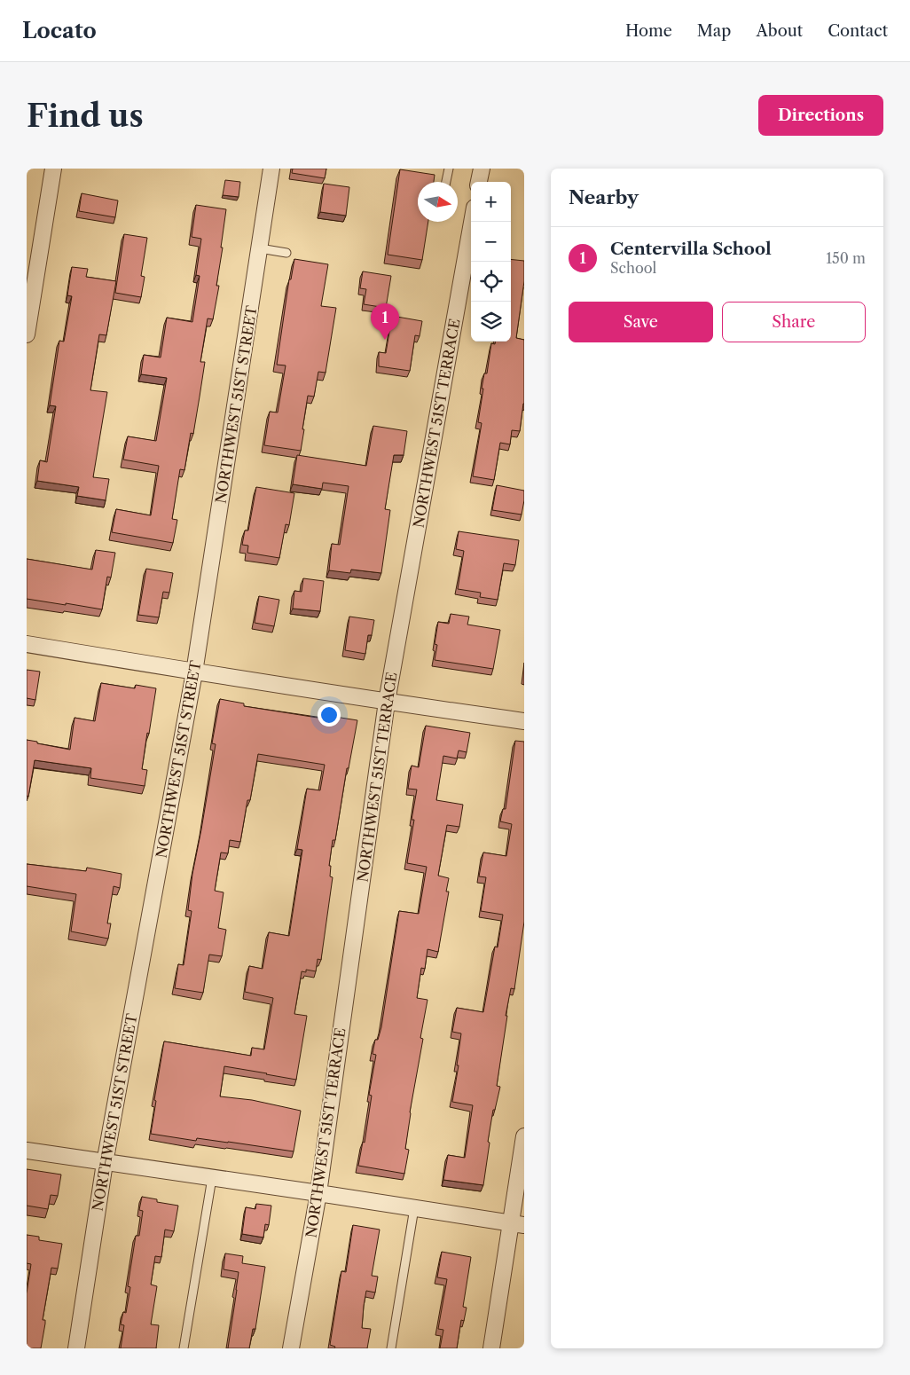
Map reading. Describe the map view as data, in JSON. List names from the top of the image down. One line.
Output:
{"streets":{"street":["NORTHWEST 51ST STREET","NORTHWEST 51ST TERRACE"]},"north":"right","page":{"header":"Locato","nav":["Home","Map","About","Contact"],"buttons":["Directions",["Save","Share"]],"title":"Find us","heading":"Nearby","map_buttons":["+","−"],"list":[{"mark":"1","name":"Centervilla School","note":"School","value":"150 m"}],"pins":"1"}}
